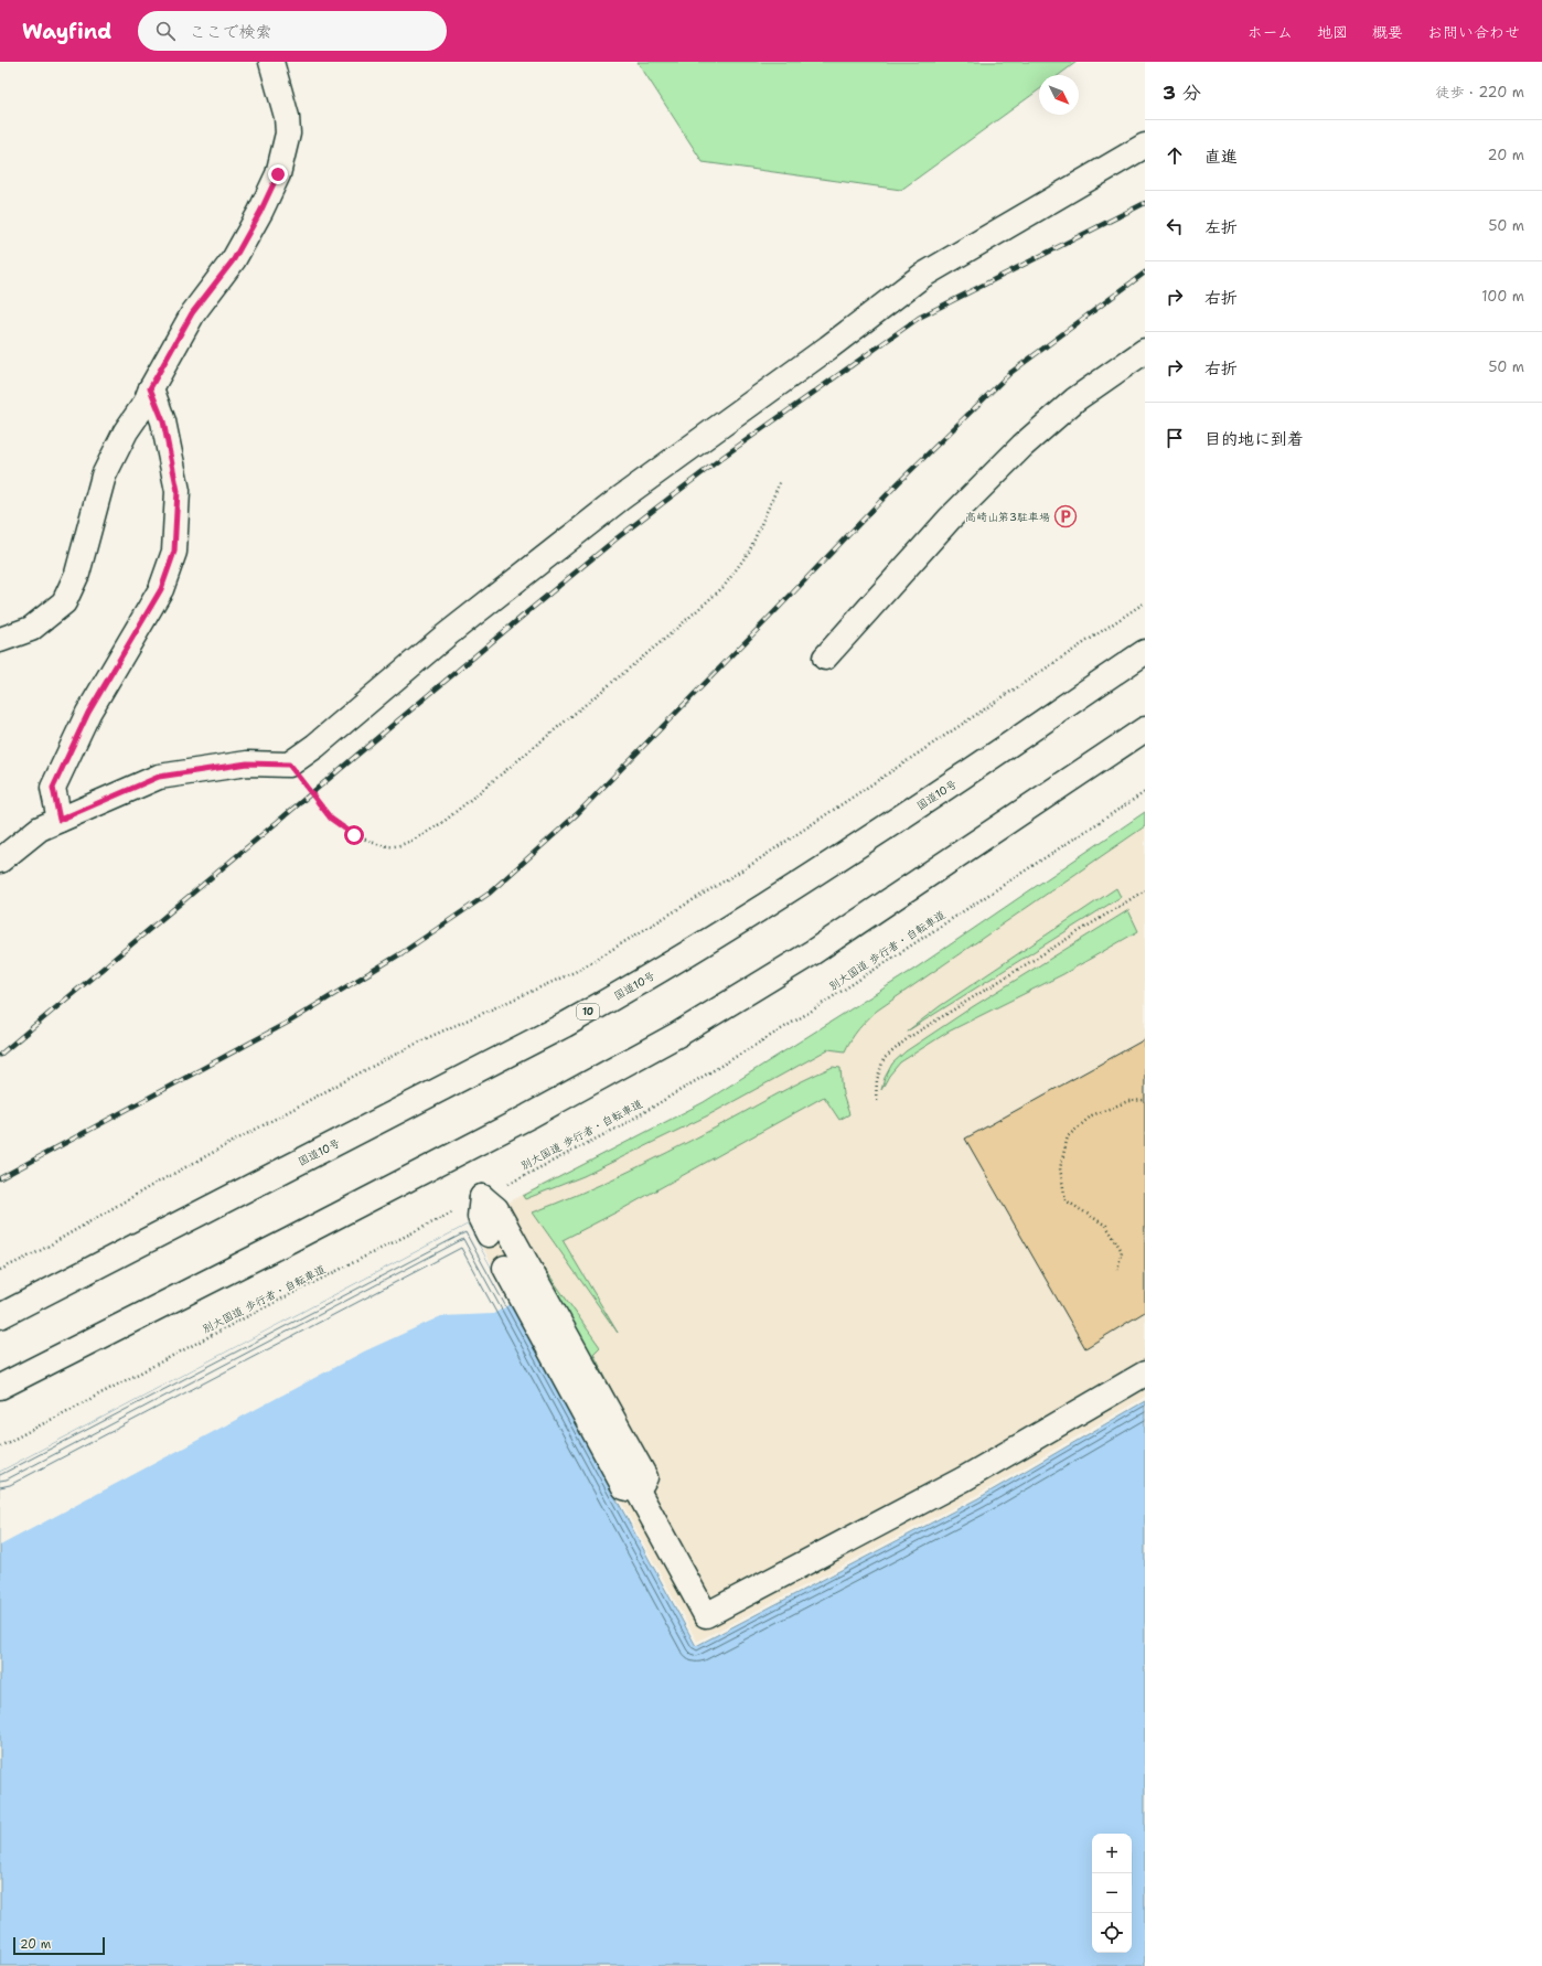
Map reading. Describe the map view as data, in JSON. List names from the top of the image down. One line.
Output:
{"streets":{"main road":["国道10号","10"],"path":["別大国道 歩行者・自転車道"]},"places":{"parking":["高崎山第3駐車場"]},"scale_bar":"20 m","north":"bottom right","page":{"header":"Wayfind","search":"ここで検索","nav":["ホーム","地図","概要","お問い合わせ"],"heading":["3 分","徒歩 · 220 m"],"list":[["直進","20 m"],["左折","50 m"],["右折","100 m"],["右折","50 m"],"目的地に到着"],"map_buttons":["+","−"],"scale":"20 m"}}
